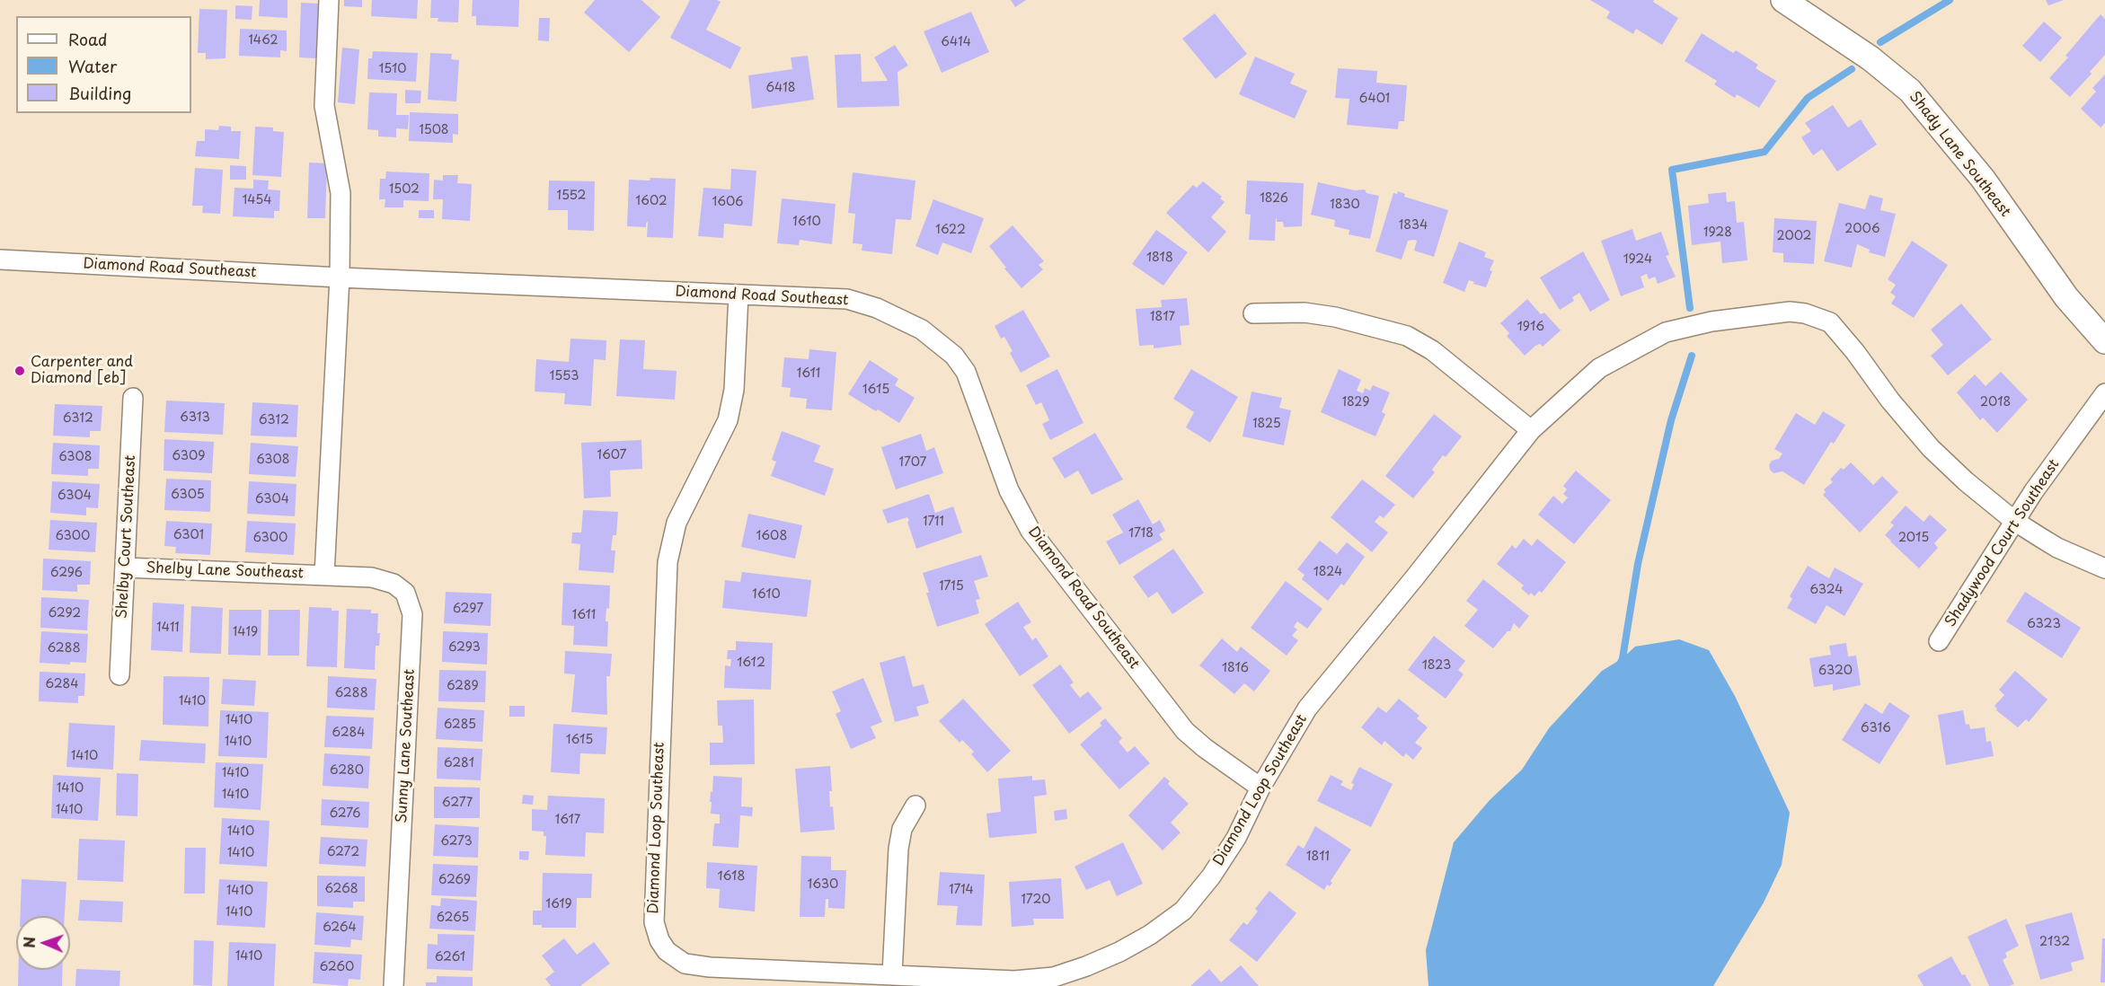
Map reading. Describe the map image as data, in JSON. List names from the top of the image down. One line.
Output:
{"streets":{"street":["Shady Lane Southeast","Diamond Road Southeast","Shelby Court Southeast","Shadywood Court Southeast","Shelby Lane Southeast","Sunny Lane Southeast","Diamond Loop Southeast"]},"crossings":[["Diamond Road Southeast","Diamond Loop Southeast"],["Shelby Court Southeast","Shelby Lane Southeast"],["Shadywood Court Southeast","Diamond Loop Southeast"],["Shelby Lane Southeast","Sunny Lane Southeast"]],"places":["Carpenter and Diamond [eb]"],"house_numbers":["1462","6414","1510","6418","6401","1508","1502","1552","1826","1454","1602","1606","1830","1610","1834","2006","1622","1928","2002","1818","1924","1817","1916","1611","1553","1615","1829","2018","6313","6312","6312","1825","1607","6309","6308","6308","1707","6305","6304","6304","1711","1718","6301","6300","1608","6300","2015","1824","6296","1715","6324","1610","6297","6292","1611","6323","1411","1419","6293","6288","1612","1823","1816","6320","6284","6289","6288","1410","1410","6285","6316","6284","1615","1410","1410","6281","6280","1410","1410","1410","6277","1410","6276","1617","1410","6273","6272","1410","1811","1618","6269","1630","6268","1714","1410","1720","1619","1410","6265","6264","2132","1410","6261","6260"],"legend":["Road","Water","Building"],"north":"left"}
